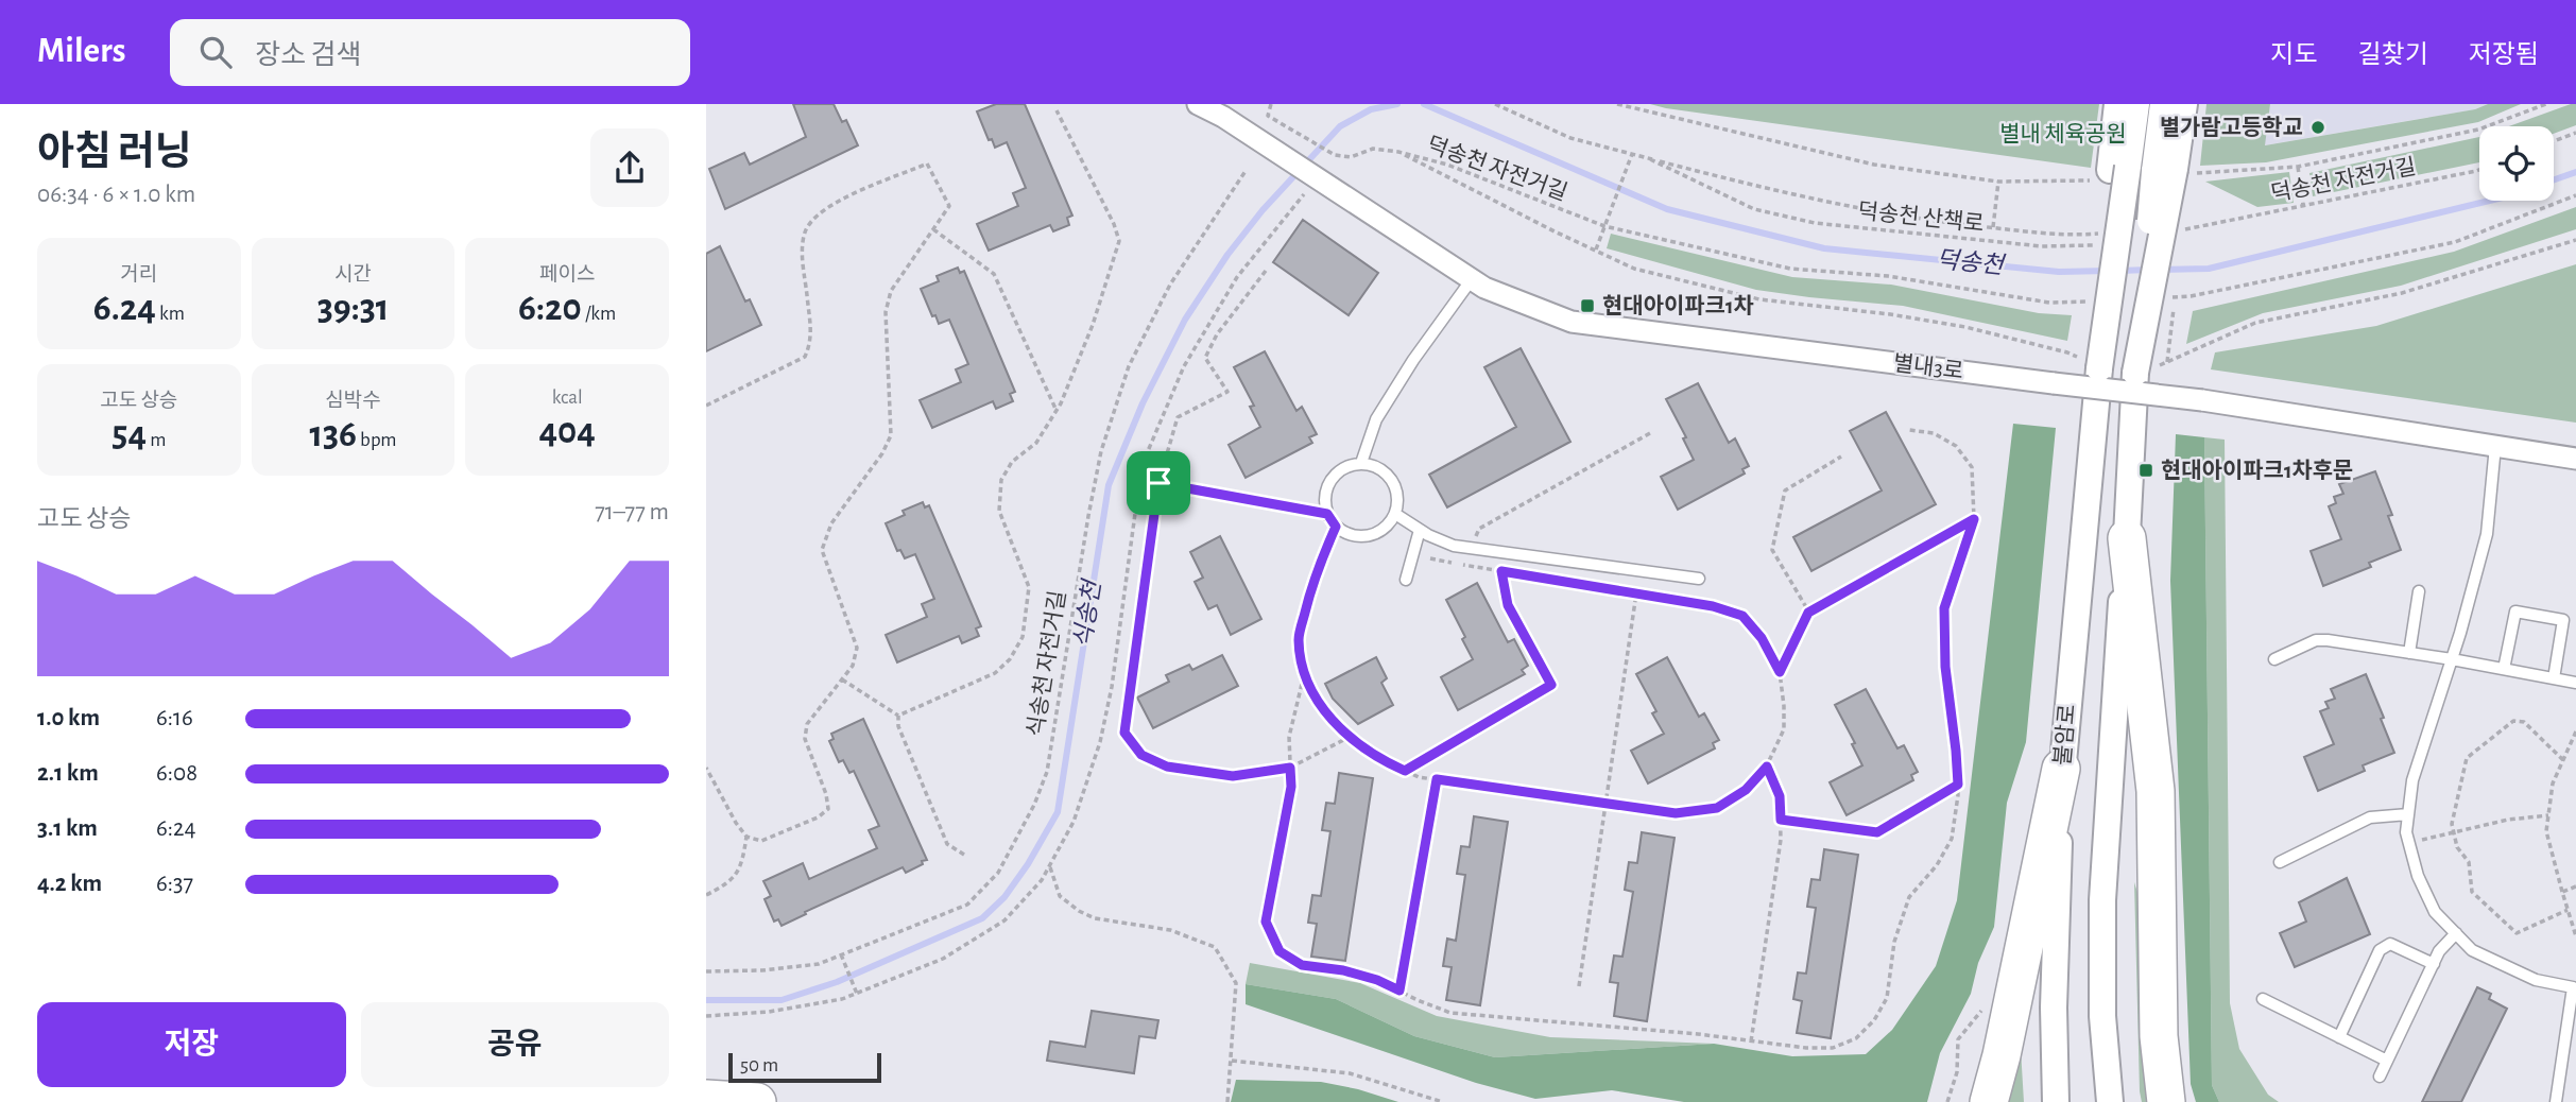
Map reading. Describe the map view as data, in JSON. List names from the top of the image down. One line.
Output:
{"streets":{"street":["별내3로","불암로"],"path":["덕송천 자전거길","덕송천 산책로","식송천 자전거길"]},"water":["덕송천","식송천"],"parks":["별내 체육공원"],"places":{"other":["별가람고등학교"],"transit":["현대아이파크1차","현대아이파크1차후문"]},"scale_bar":"50 m","page":{"header":"Milers","search":"장소 검색","nav":["지도","길찾기","저장됨"],"heading":["아침 러닝","06:34 · 6 × 1.0 km"],"stats":[["거리","6.24 km"],["시간","39:31"],["페이스","6:20 /km"],["고도 상승","54 m"],["심박수","136 bpm"],["kcal","404"]],"chart":["고도 상승","71–77 m"],"list":[{"name":"1.0 km","note":"6:16"},{"name":"2.1 km","note":"6:08"},{"name":"3.1 km","note":"6:24"},{"name":"4.2 km","note":"6:37"}],"buttons":["저장","공유"],"scale":"50 m"}}
